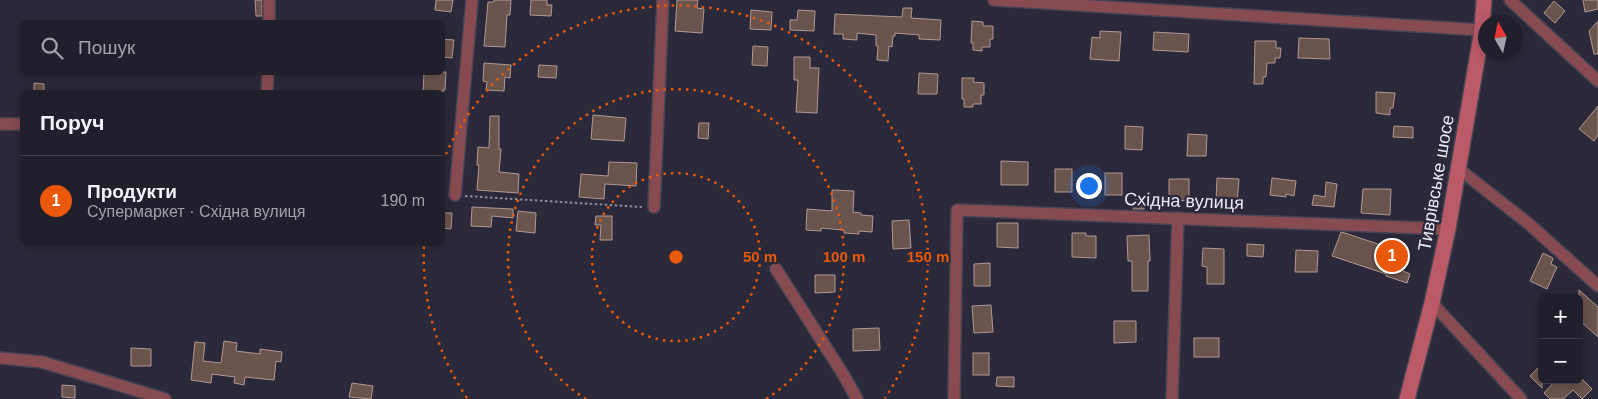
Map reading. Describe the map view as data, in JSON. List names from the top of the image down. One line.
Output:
{"streets":{"main road":["Тиврівське шосе"],"street":["Східна вулиця"]},"crossings":[["Тиврівське шосе","Східна вулиця"]],"north":"top","page":{"search":"Пошук","heading":"Поруч","list":[{"mark":"1","name":"Продукти","note":"Супермаркет · Східна вулиця","value":"190 m"}],"pins":"1","map_buttons":["+","−"]},"rings":["50 m","100 m","150 m"]}
